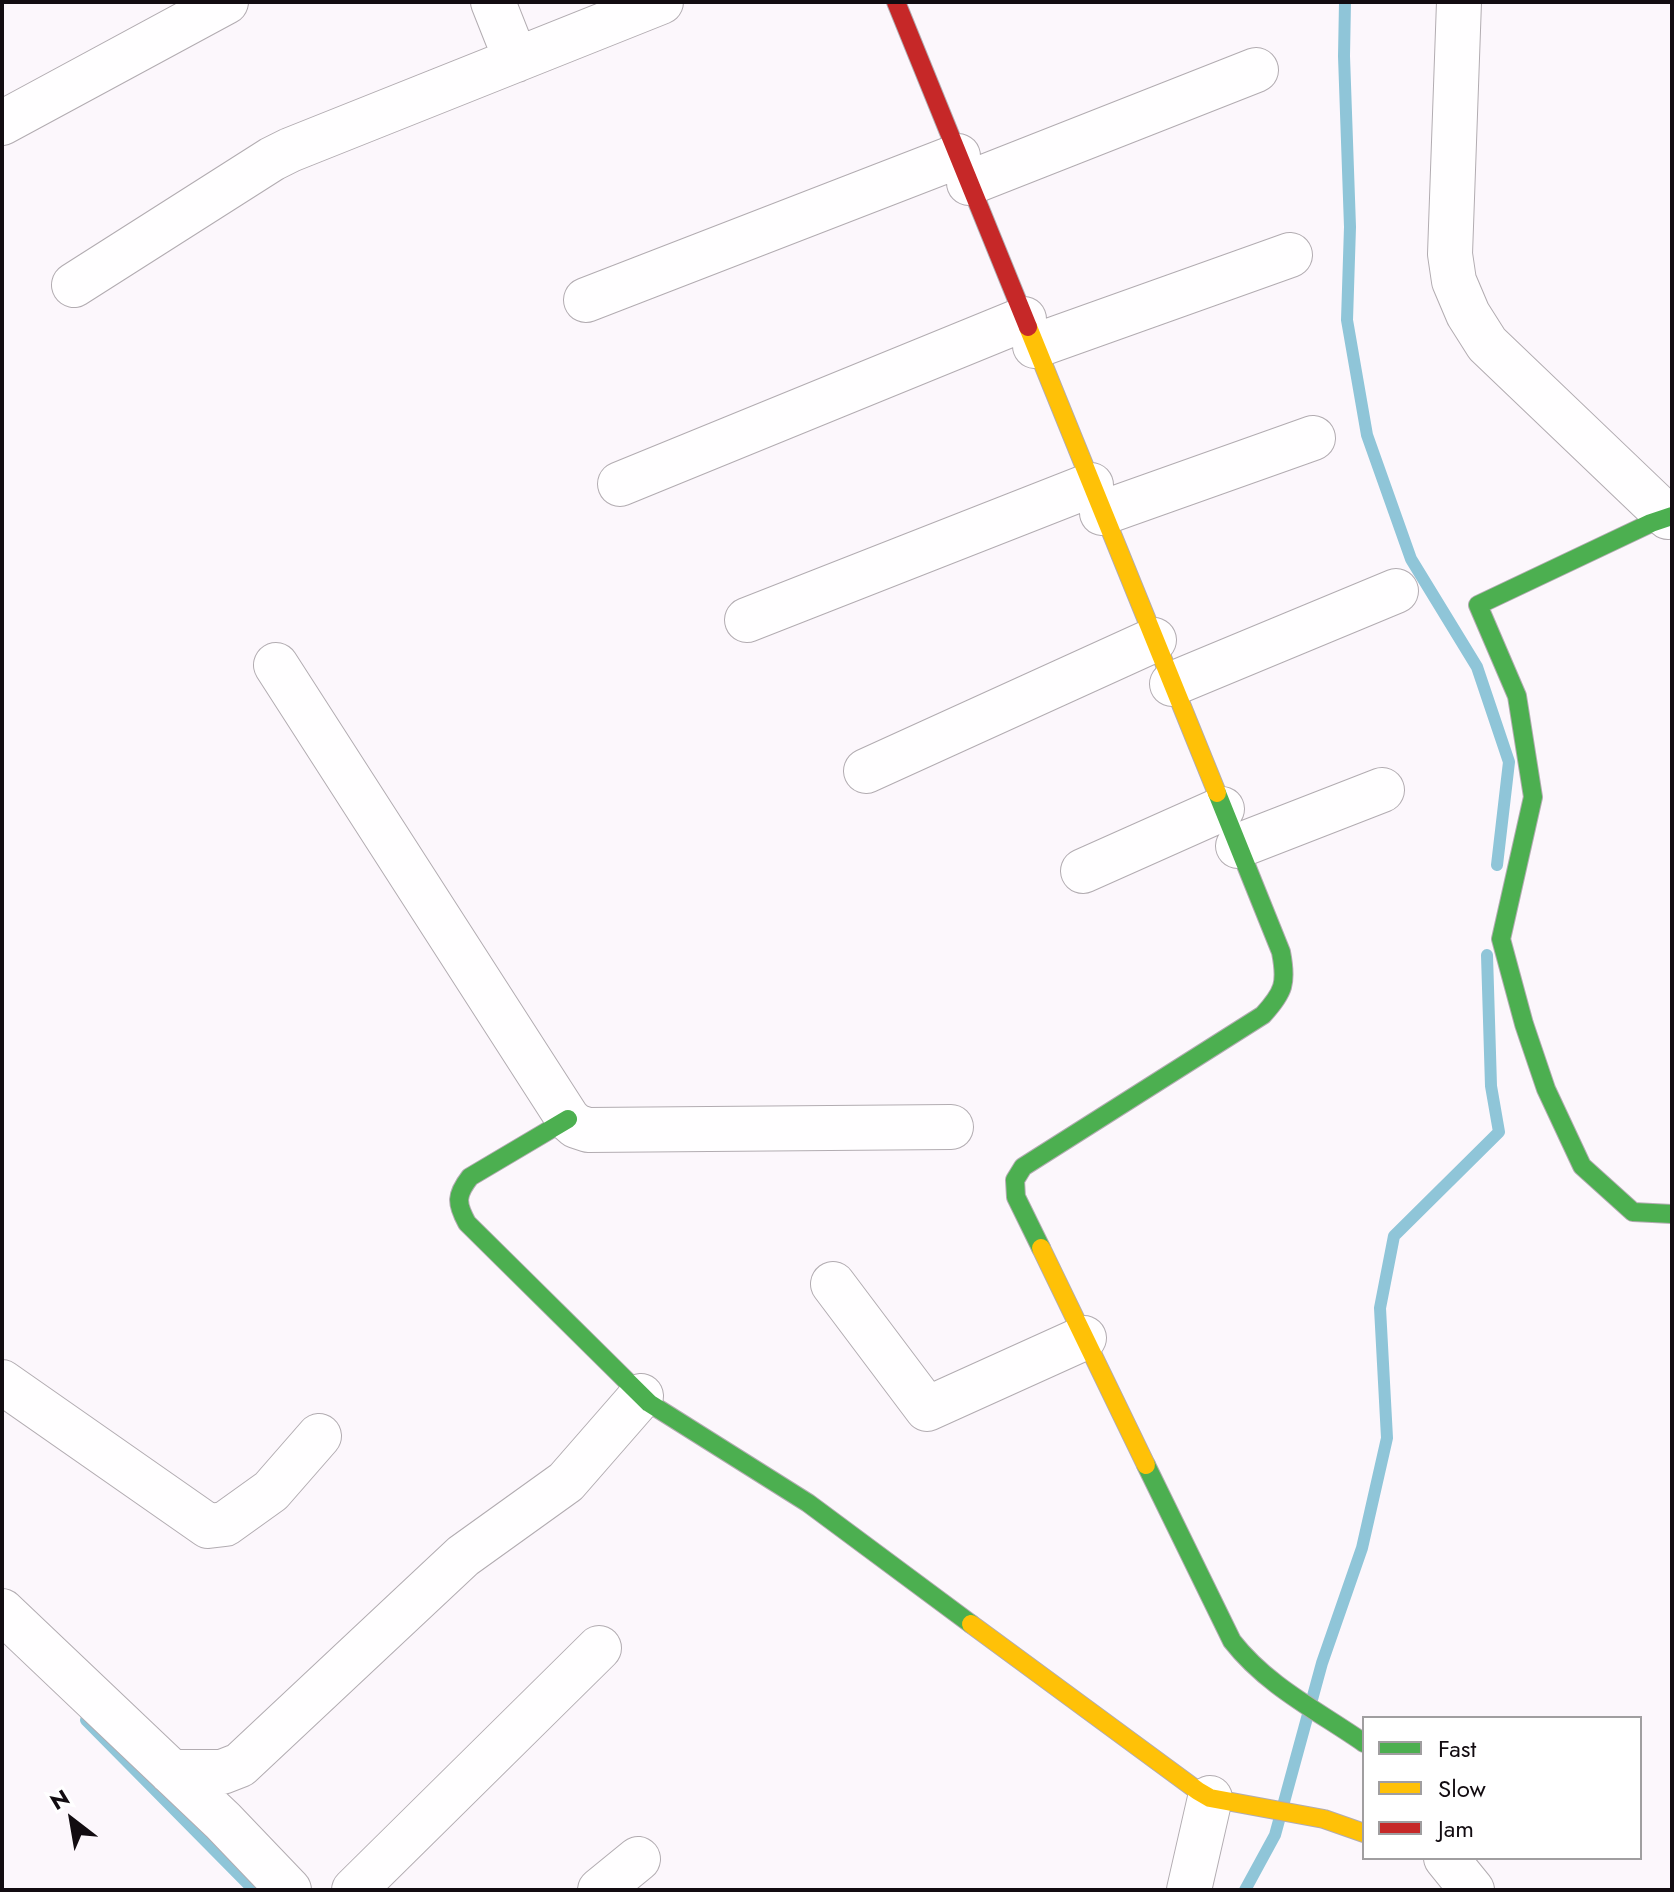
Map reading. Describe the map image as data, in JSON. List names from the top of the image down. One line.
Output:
{"legend":["Fast","Slow","Jam"],"north":"top left"}
